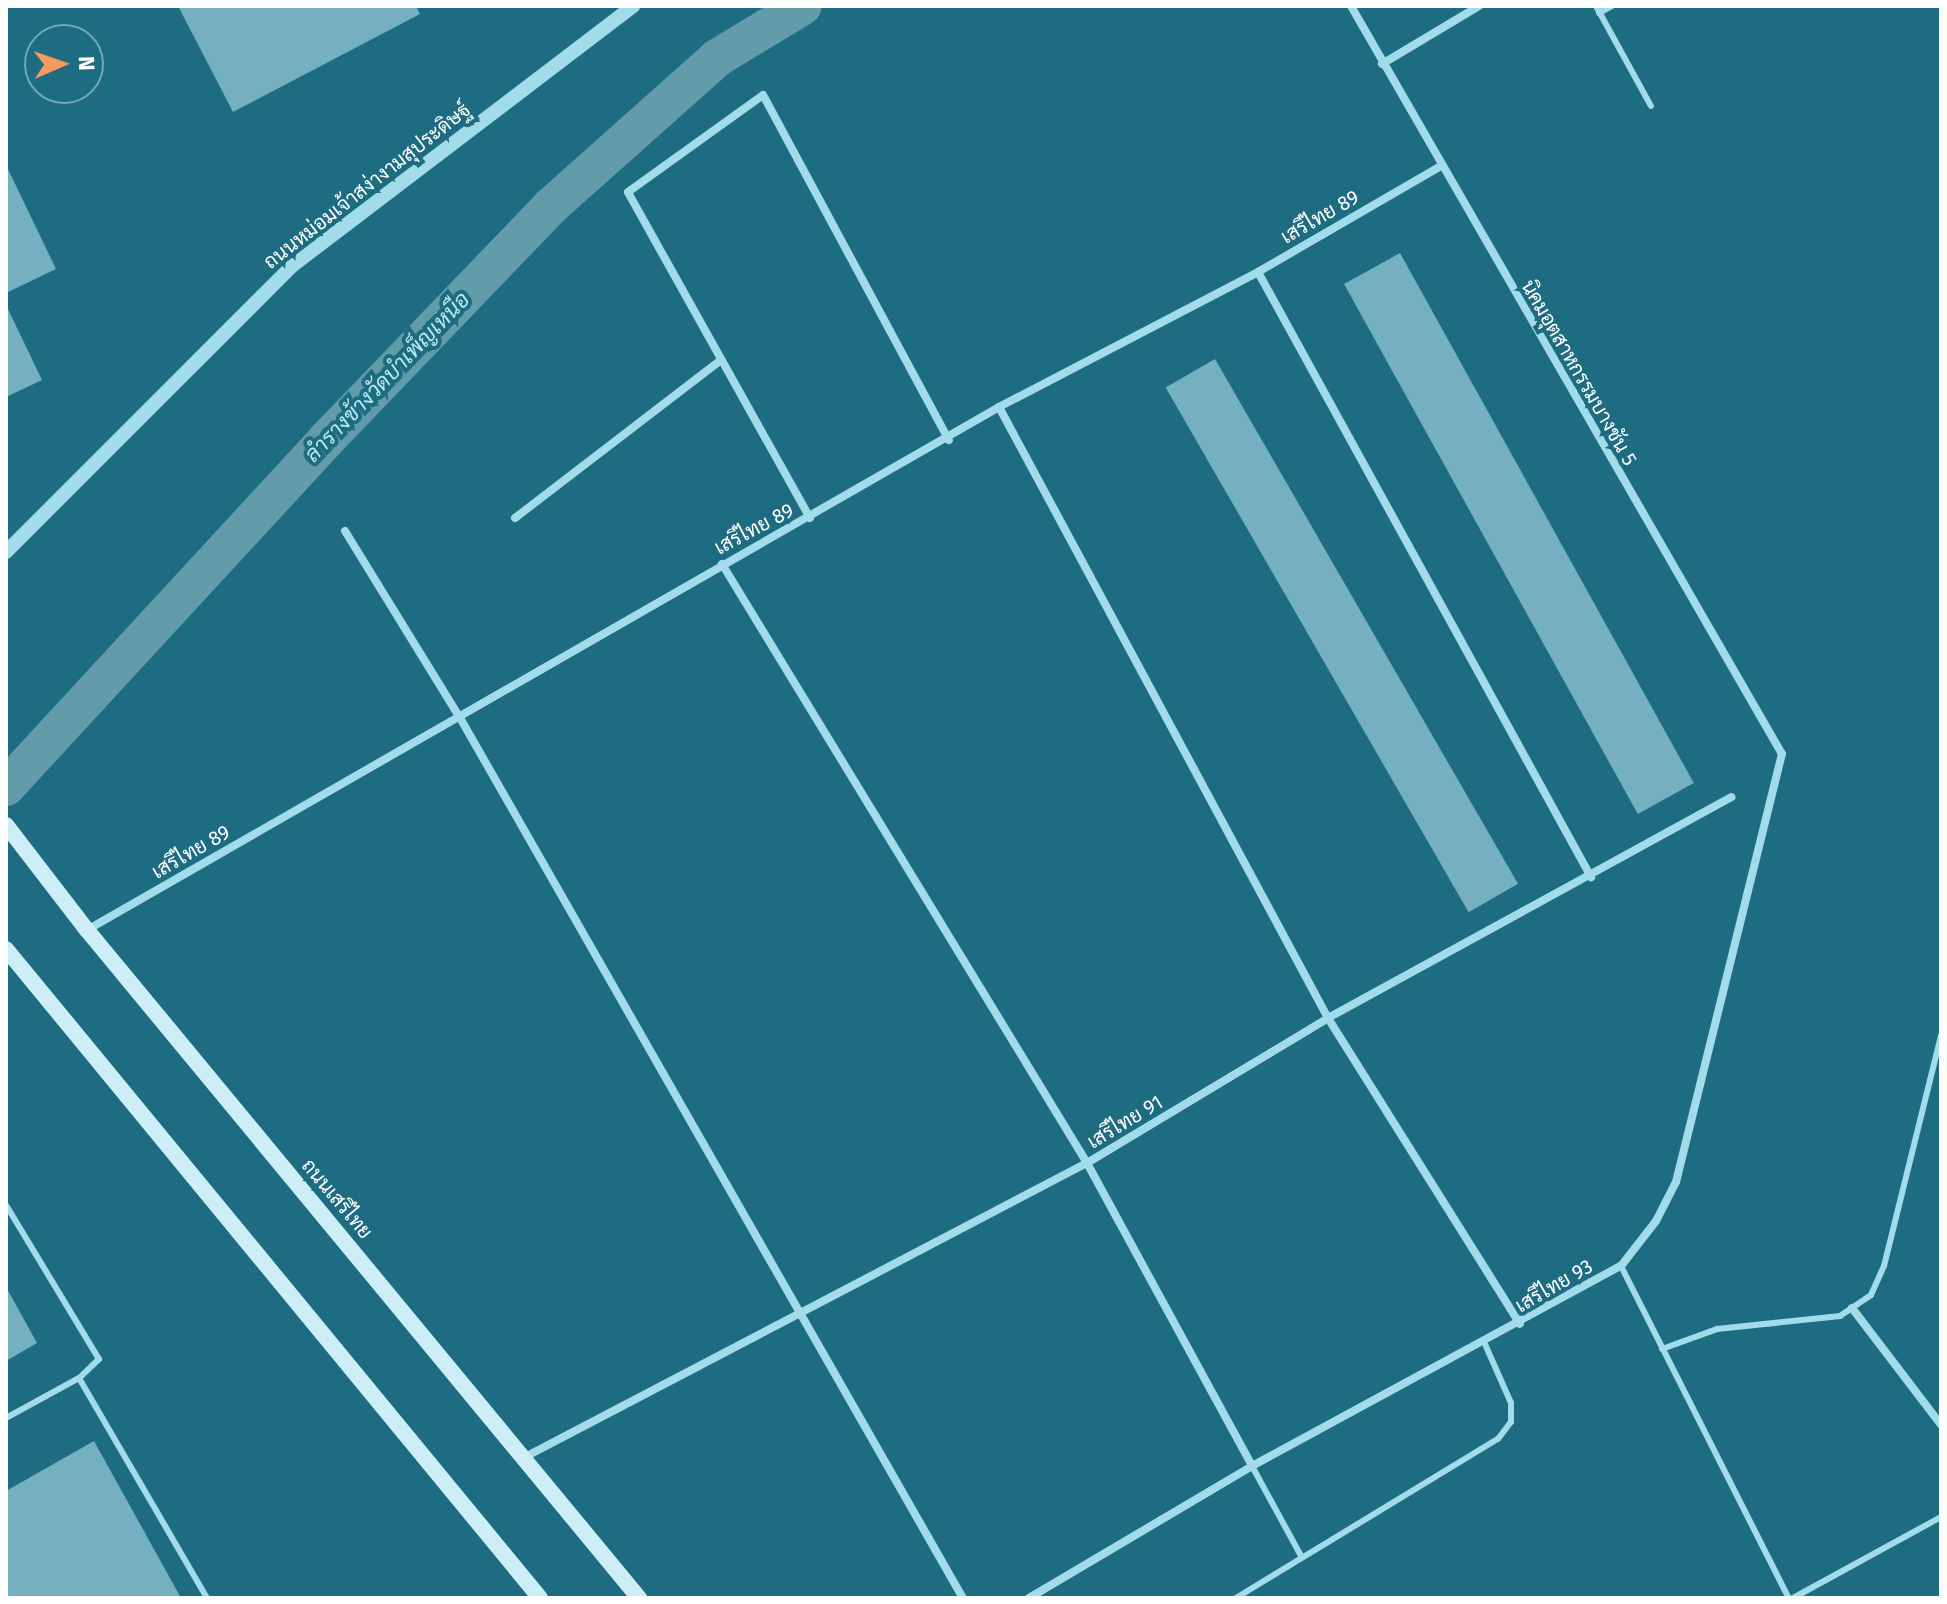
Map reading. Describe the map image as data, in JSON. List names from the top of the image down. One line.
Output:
{"streets":{"main road":["ถนนเสรีไทย"],"street":["ถนนหม่อมเจ้าสง่างามสุประดิษฐ์","เสรีไทย 89","นิคมอุตสาหกรรมบางชัน 5","เสรีไทย 91","เสรีไทย 93"]},"crossings":[["เสรีไทย 89","นิคมอุตสาหกรรมบางชัน 5"],["เสรีไทย 89","ถนนเสรีไทย"],["นิคมอุตสาหกรรมบางชัน 5","เสรีไทย 93"],["เสรีไทย 91","ถนนเสรีไทย"]],"water":["ลำรางข้างวัดบำเพ็ญเหนือ"],"north":"right"}
